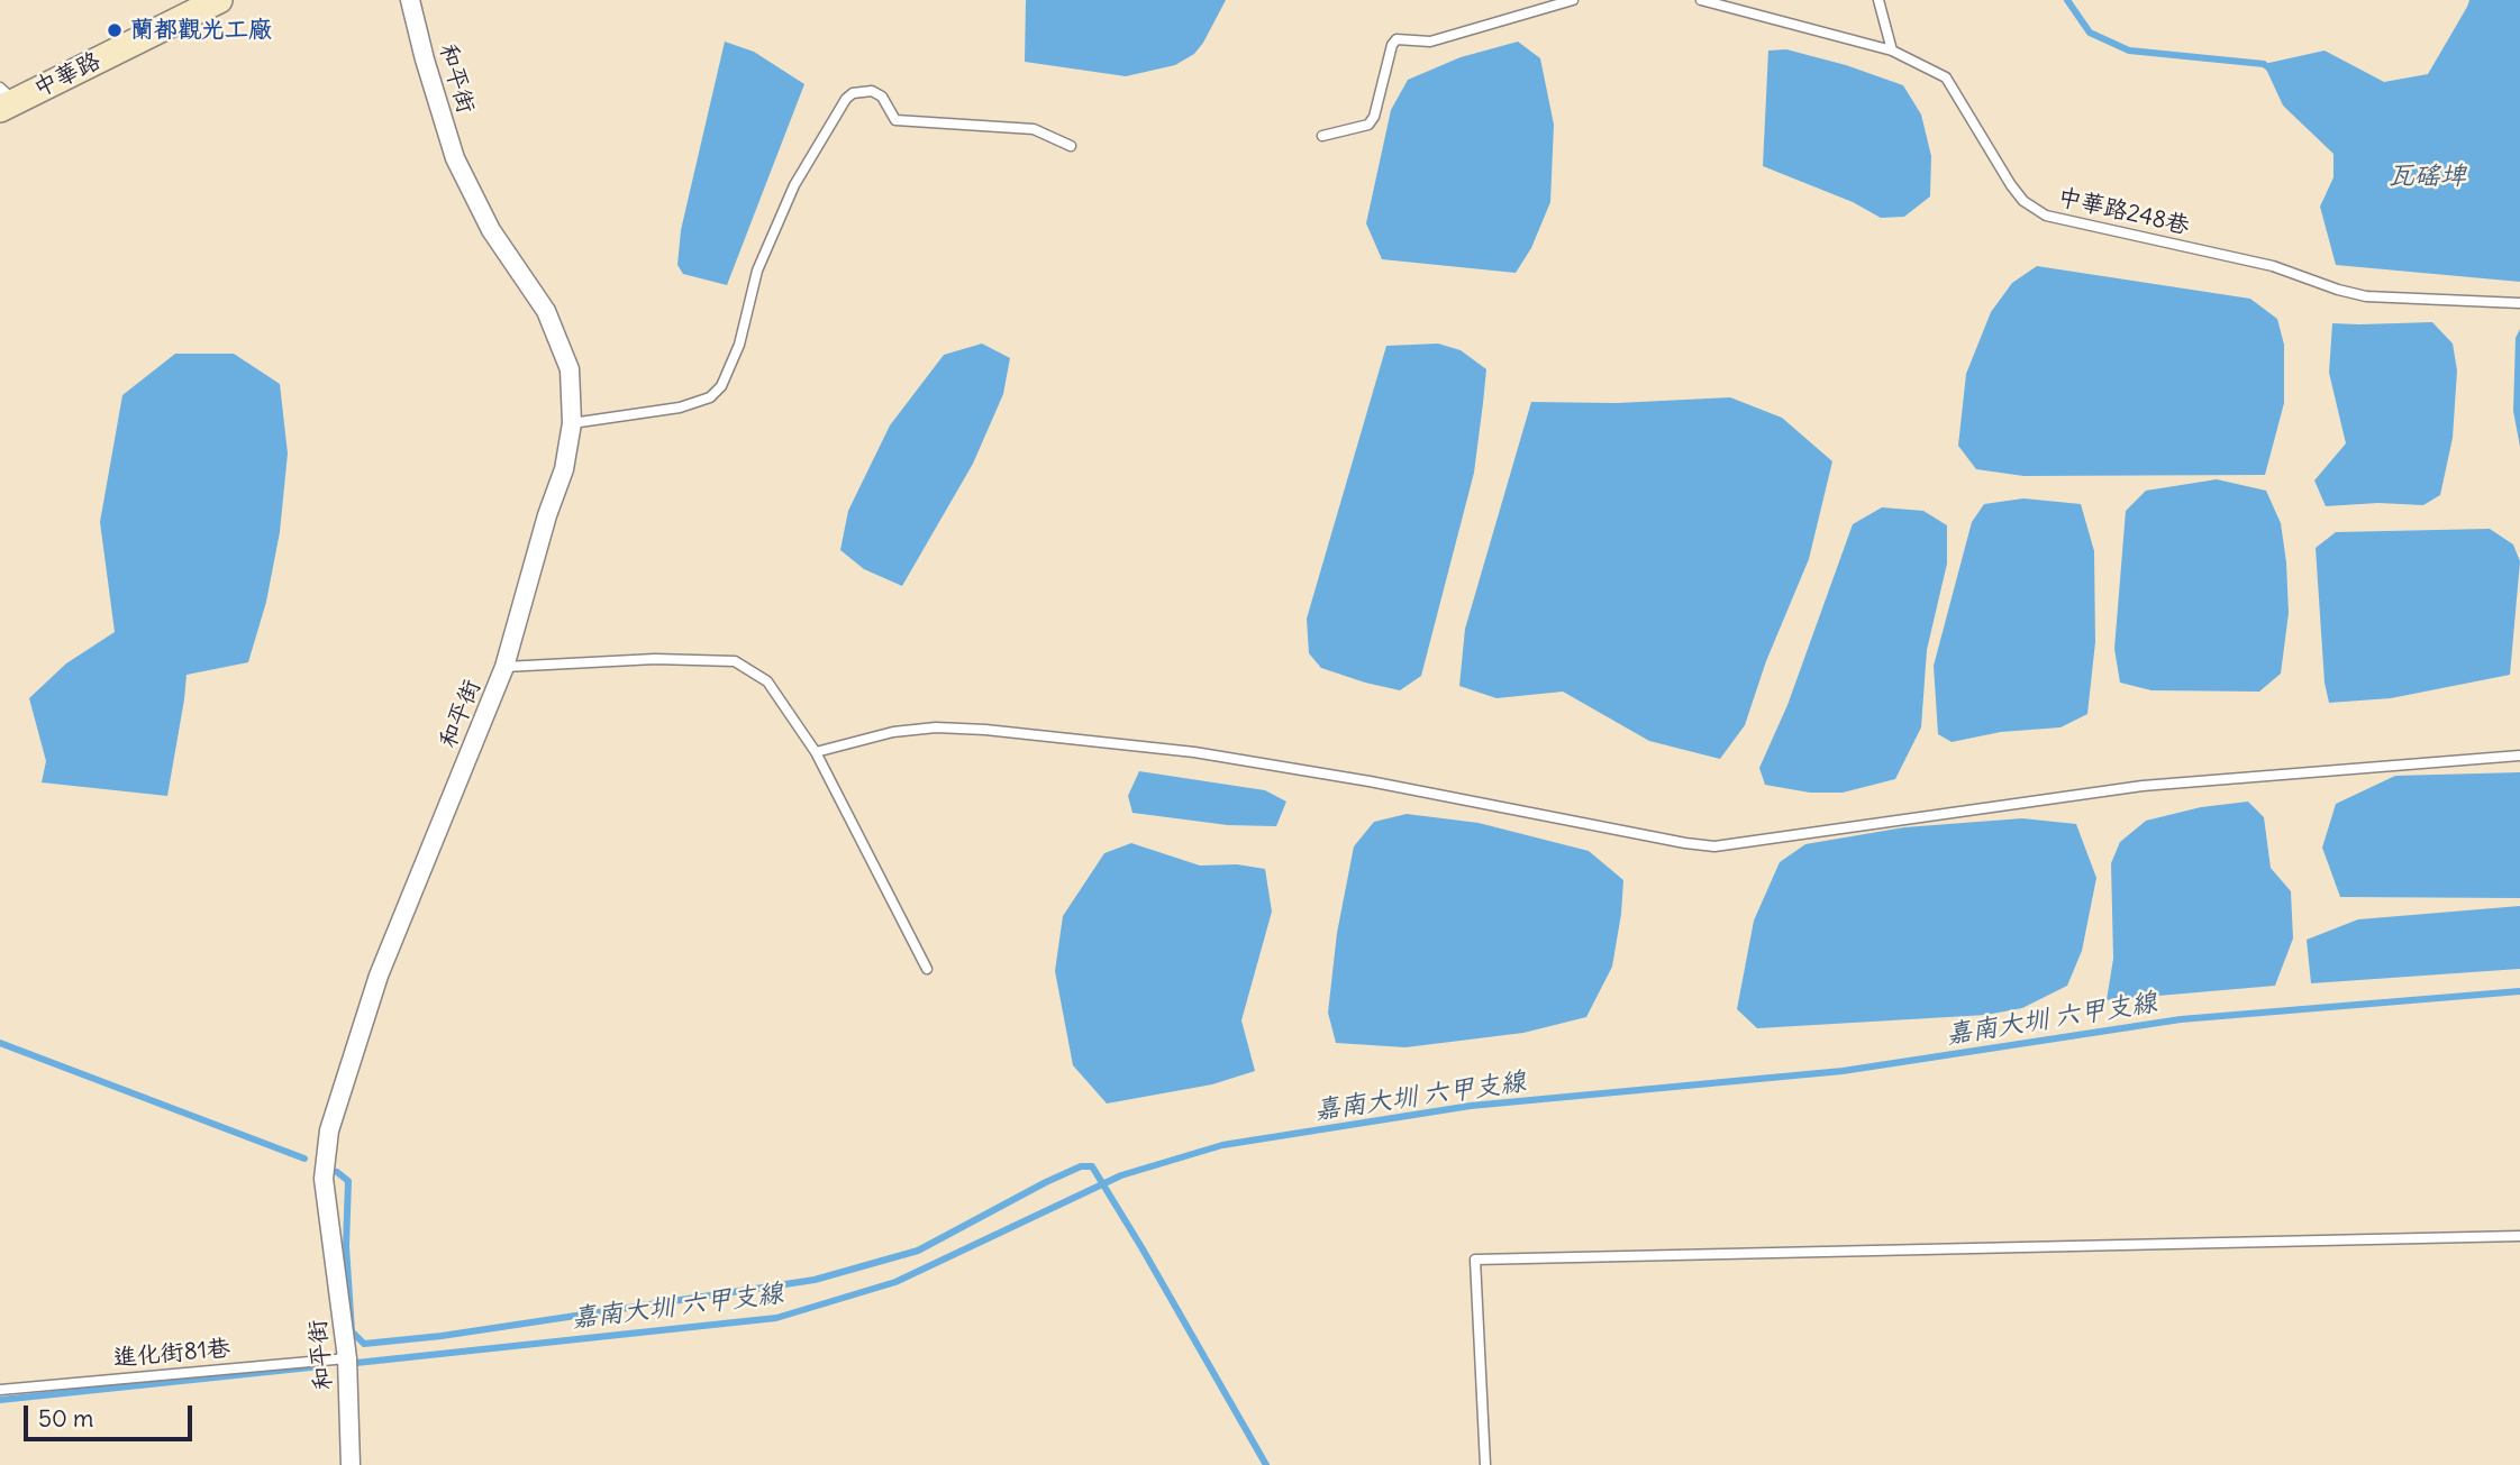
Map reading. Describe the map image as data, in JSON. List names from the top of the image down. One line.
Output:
{"streets":{"street":["中華路","和平街"],"lane":["中華路248巷","進化街81巷"]},"crossings":[["和平街","進化街81巷"]],"water":["瓦磘埤","嘉南大圳 六甲支線"],"places":["蘭都觀光工廠"],"scale_bar":"50 m"}
